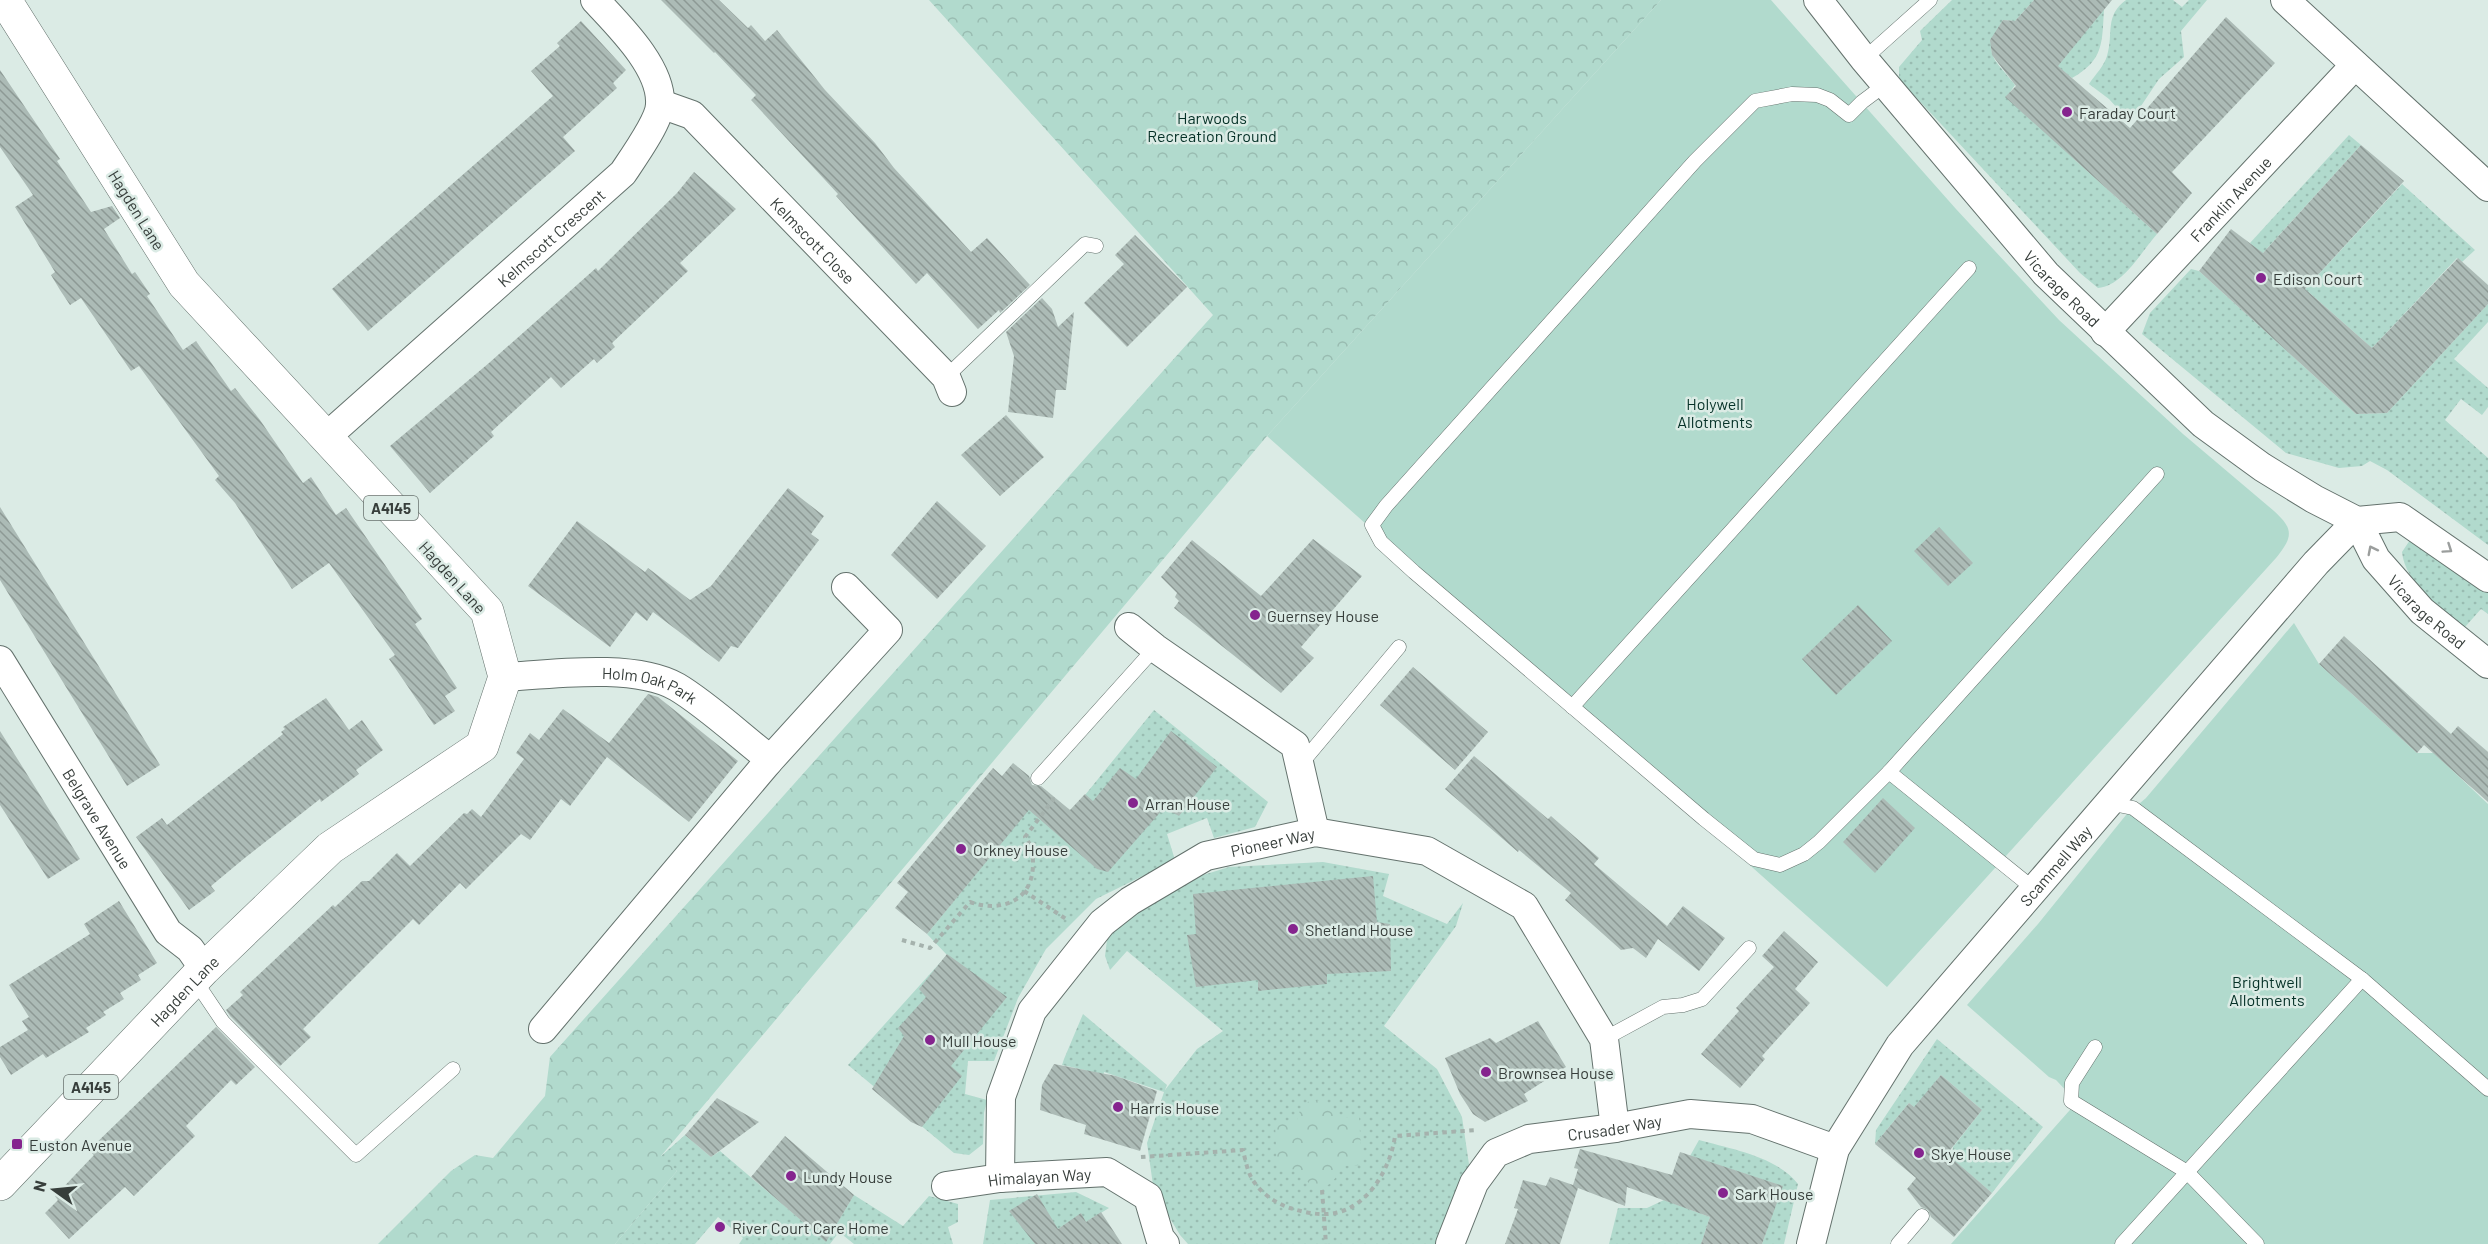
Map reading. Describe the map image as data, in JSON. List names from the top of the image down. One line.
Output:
{"streets":{"main road":["Hagden Lane","A4145"],"street":["Franklin Avenue","Kelmscott Crescent","Kelmscott Close","Vicarage Road","Holm Oak Park","Belgrave Avenue","Pioneer Way","Scammell Way","Crusader Way","Himalayan Way"]},"crossings":[["Franklin Avenue","Vicarage Road"],["Hagden Lane","Kelmscott Crescent"],["Hagden Lane","Holm Oak Park"],["Hagden Lane","Belgrave Avenue"],["Kelmscott Crescent","Kelmscott Close"],["Vicarage Road","Scammell Way"],["Pioneer Way","Crusader Way"],["Pioneer Way","Himalayan Way"],["Scammell Way","Crusader Way"]],"parks":["Harwoods Recreation Ground","Holywell Allotments","Brightwell Allotments"],"places":{"other":["Faraday Court","Edison Court","Guernsey House","Arran House","Orkney House","Shetland House","Mull House","Brownsea House","Harris House","Skye House","Lundy House","Sark House","River Court Care Home"],"transit":["Euston Avenue"]},"north":"left"}
